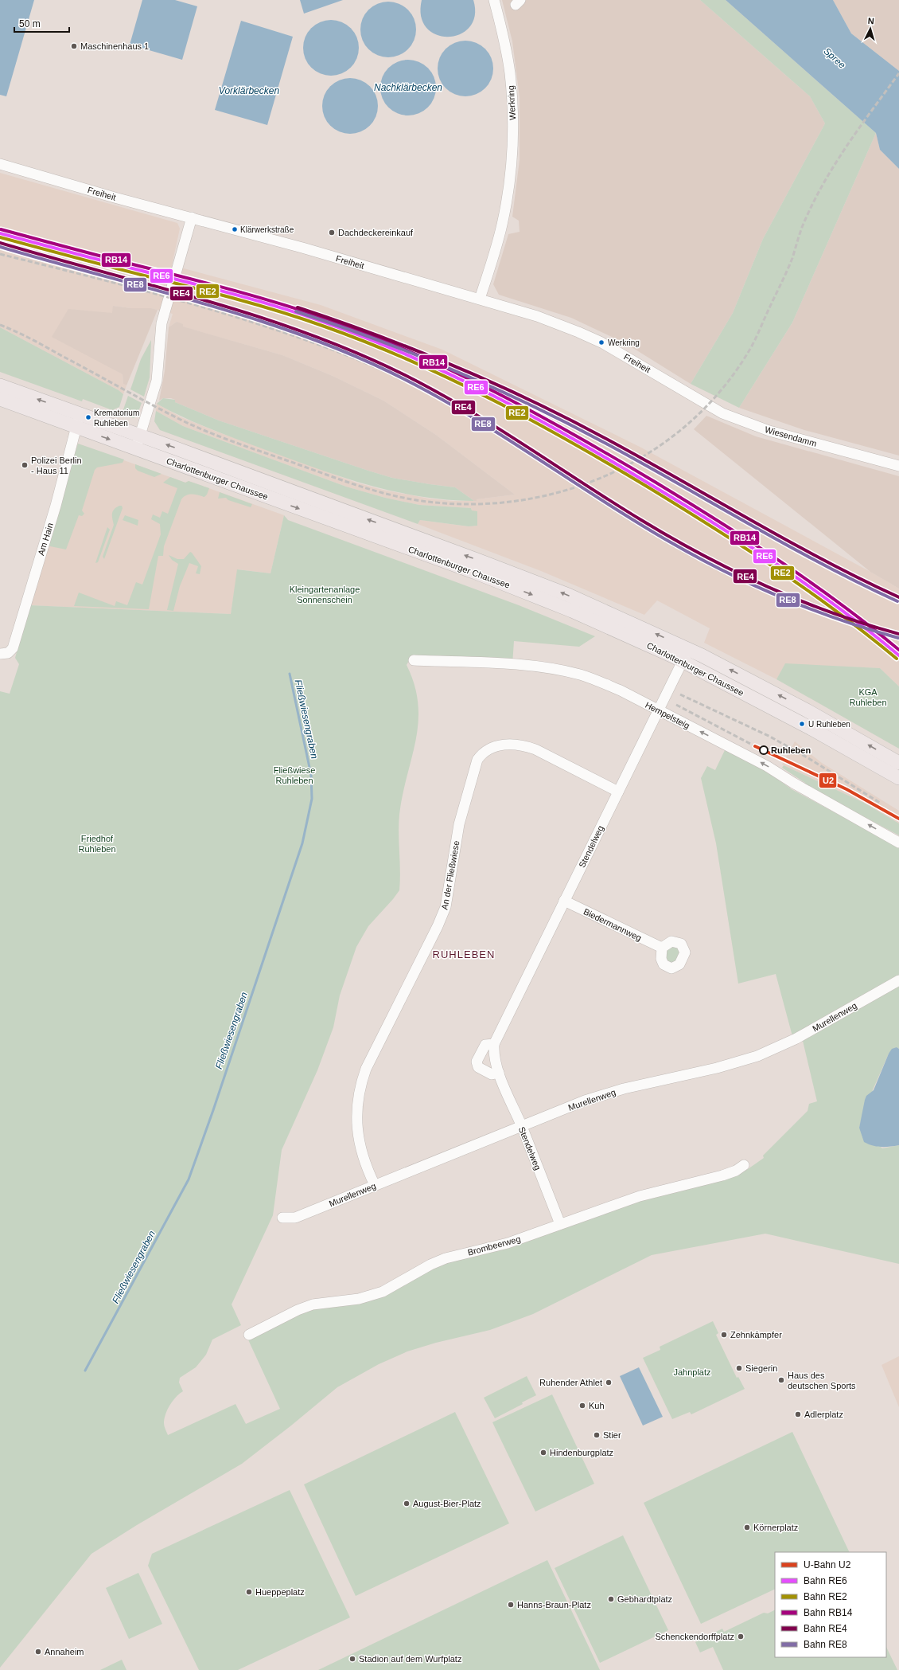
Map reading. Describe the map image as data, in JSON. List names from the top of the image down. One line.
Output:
{"streets":{"main road":["Charlottenburger Chaussee"],"street":["Werkring","Freiheit","Wiesendamm","Am Hain","Hempelsteig","Stendelweg","An der Fließwiese","Biedermannweg","Murellenweg","Brombeerweg"]},"crossings":[["Werkring","Freiheit"],["Freiheit","Wiesendamm"],["Charlottenburger Chaussee","Am Hain"],["Charlottenburger Chaussee","Stendelweg"],["Hempelsteig","Stendelweg"],["Stendelweg","An der Fließwiese"],["Stendelweg","Biedermannweg"],["Stendelweg","Murellenweg"],["Stendelweg","Brombeerweg"],["An der Fließwiese","Murellenweg"]],"one_way":["Hempelsteig"],"districts":["RUHLEBEN"],"water":["Spree","Nachklärbecken","Vorklärbecken","Fließwiesengraben"],"parks":["Kleingartenanlage Sonnenschein","KGA Ruhleben","Fließwiese Ruhleben","Friedhof Ruhleben","Jahnplatz"],"places":["Maschinenhaus 1","Klärwerkstraße","Dachdeckereinkauf","Werkring","Krematorium Ruhleben","Polizei Berlin - Haus 11","U Ruhleben","Ruhleben","Zehnkämpfer","Siegerin","Haus des deutschen Sports","Ruhender Athlet","Kuh","Adlerplatz","Stier","Hindenburgplatz","August-Bier-Platz","Körnerplatz","Hueppeplatz","Gebhardtplatz","Hanns-Braun-Platz","Schenckendorffplatz","Annaheim","Stadion auf dem Wurfplatz"],"lines":["rail line RB14","rail line RE6","rail line RE2","rail line RE4","rail line RE8","metro line U2"],"legend":["U-Bahn U2","Bahn RE6","Bahn RE2","Bahn RB14","Bahn RE4","Bahn RE8"],"scale_bar":"50 m","north":"top"}
